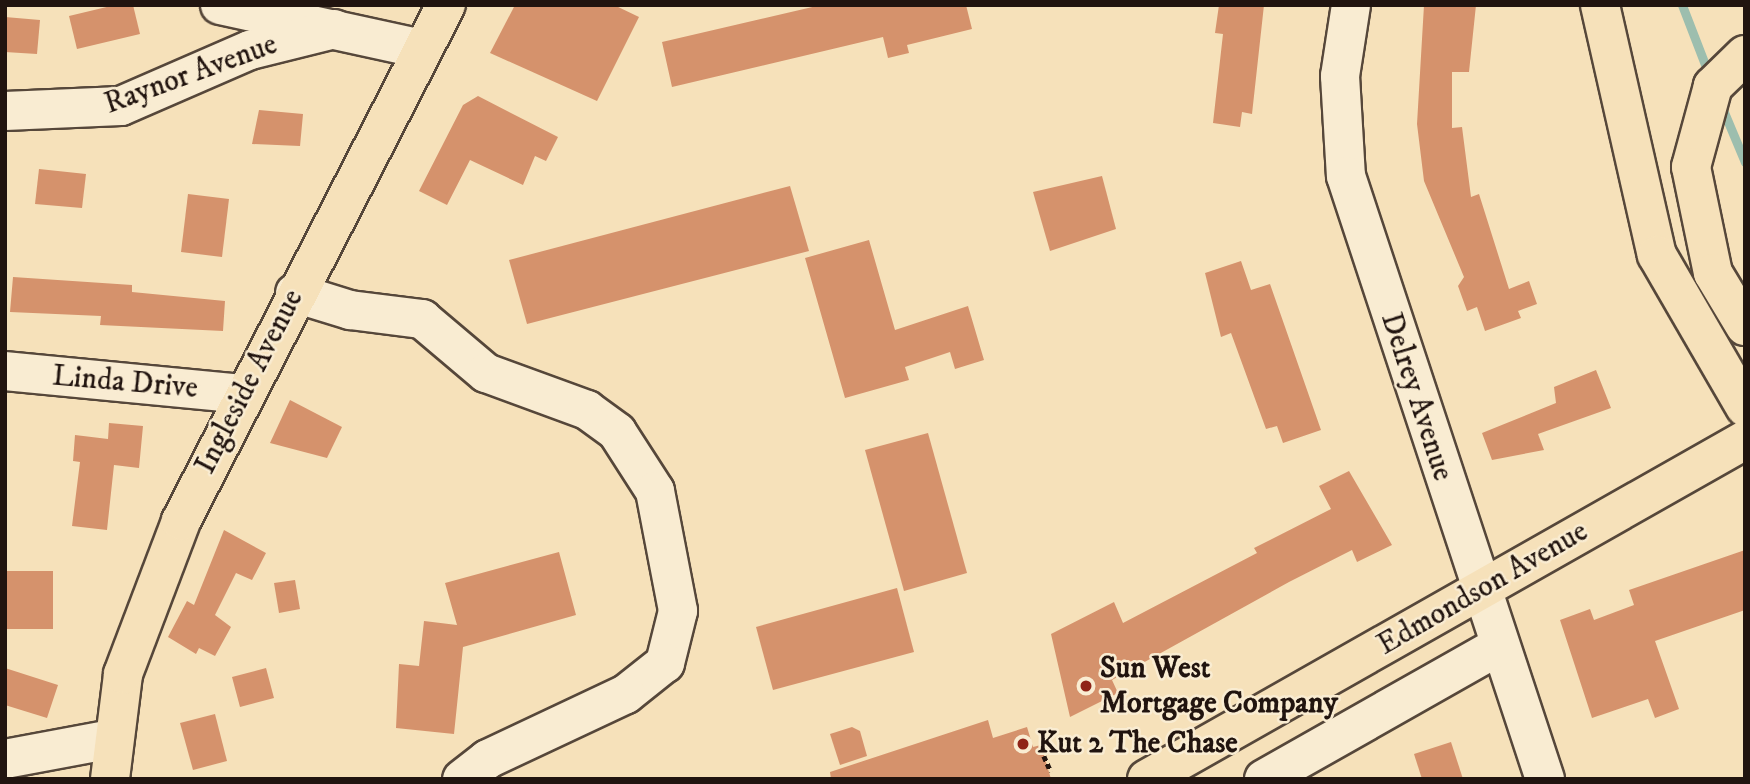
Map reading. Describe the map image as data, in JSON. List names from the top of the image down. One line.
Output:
{"streets":{"main road":["Ingleside Avenue","Edmondson Avenue"],"street":["Raynor Avenue","Linda Drive","Delrey Avenue"]},"crossings":[["Ingleside Avenue","Linda Drive"],["Delrey Avenue","Edmondson Avenue"]],"places":["Sun West Mortgage Company","Kut 2 The Chase"]}
